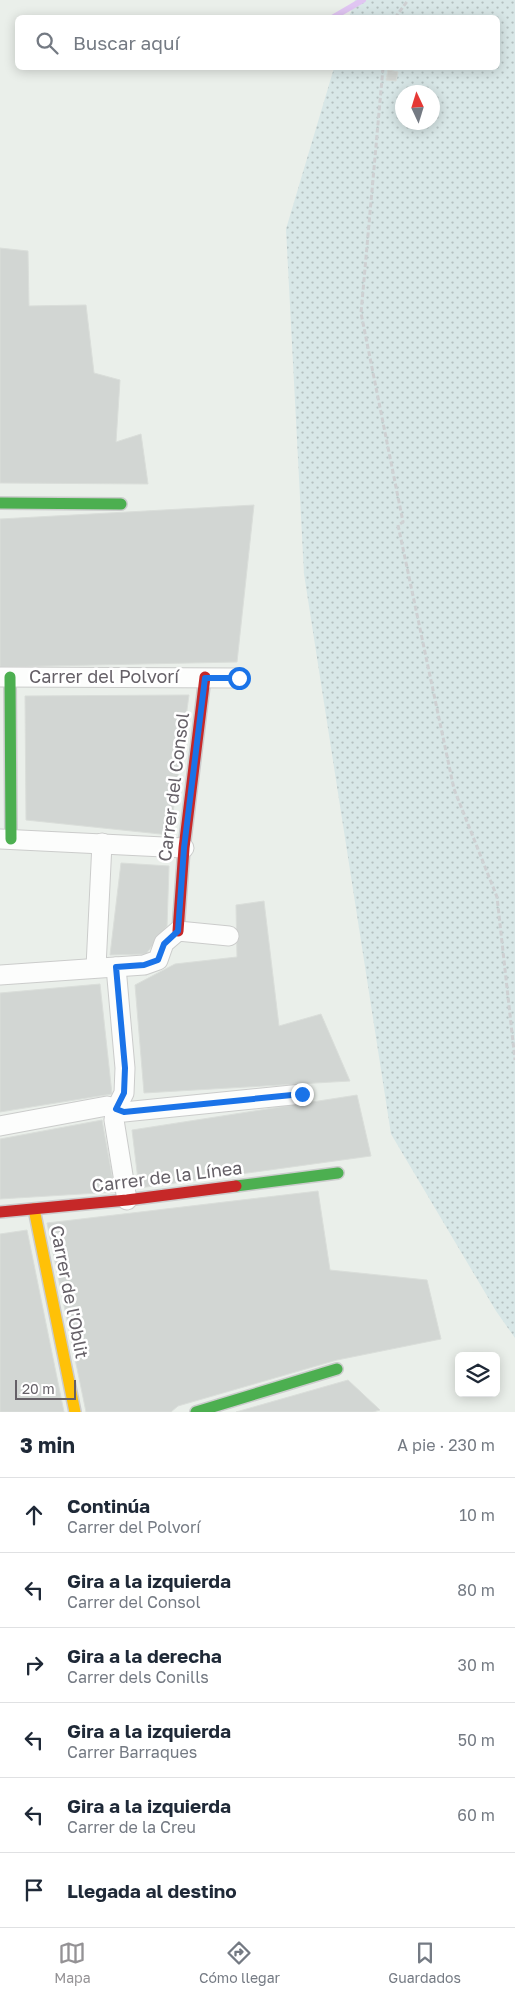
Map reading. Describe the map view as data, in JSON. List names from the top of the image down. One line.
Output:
{"streets":{"street":["Carrer del Polvorí","Carrer del Consol","Carrer de la Línea","Carrer de l'Oblit"]},"crossings":[["Carrer del Polvorí","Carrer del Consol"],["Carrer de la Línea","Carrer de l'Oblit"]],"scale_bar":"20 m","north":"top","page":{"search":"Buscar aquí","scale":"20 m","heading":["3 min","A pie · 230 m"],"list":[["Continúa","Carrer del Polvorí","10 m"],["Gira a la izquierda","Carrer del Consol","80 m"],["Gira a la derecha","Carrer dels Conills","30 m"],["Gira a la izquierda","Carrer Barraques","50 m"],["Gira a la izquierda","Carrer de la Creu","60 m"],"Llegada al destino"],"nav":["Mapa","Cómo llegar","Guardados"]}}
